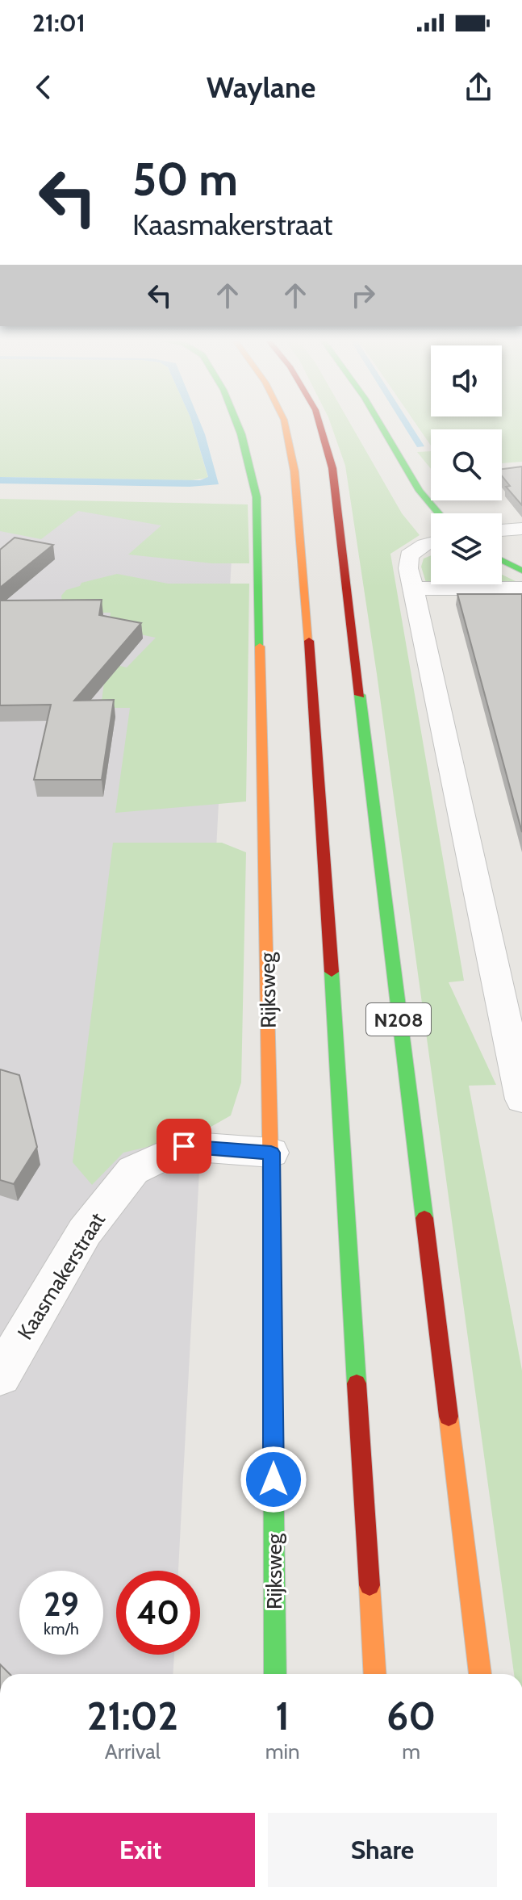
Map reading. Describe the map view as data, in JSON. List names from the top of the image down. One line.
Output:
{"streets":{"main road":["Rijksweg","N208"],"street":["Kaasmakerstraat"]},"crossings":[["Rijksweg","Kaasmakerstraat"]],"page":{"status":"21:01","header":"Waylane","turn":["50 m","Kaasmakerstraat"],"speed":"29 km/h","limit":"40","eta":["21:02","Arrival","1","min","60","m"],"buttons":["Exit","Share"]}}
